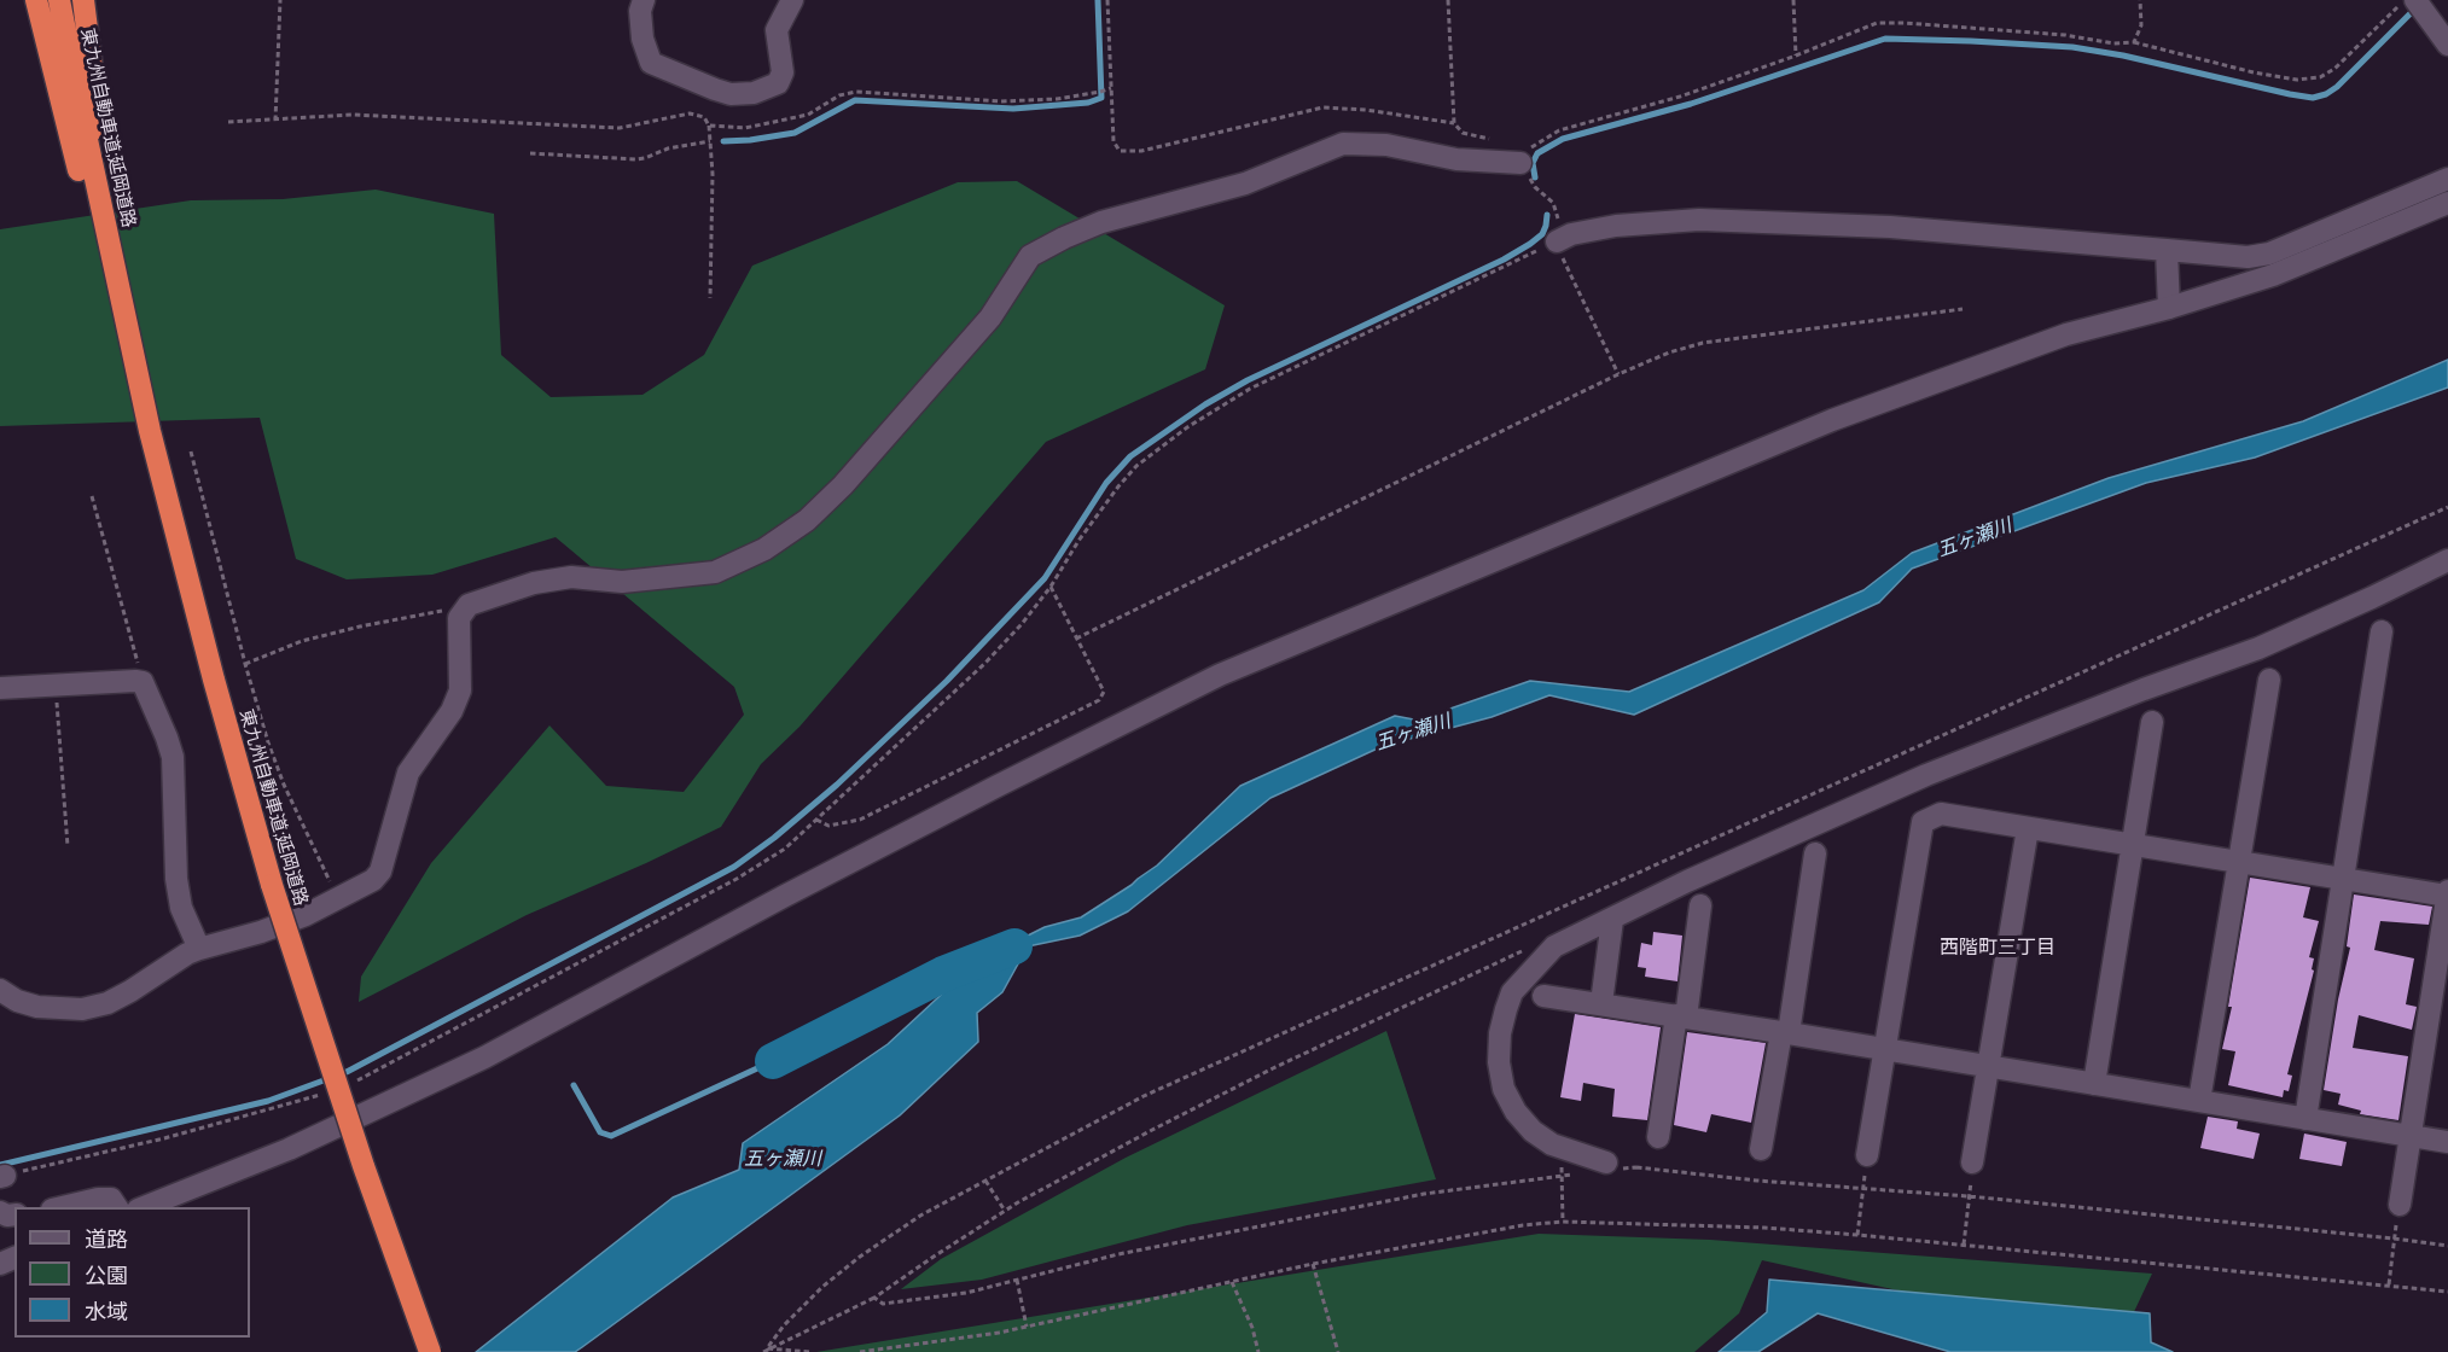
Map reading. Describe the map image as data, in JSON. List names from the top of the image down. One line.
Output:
{"streets":{"highway":["東九州自動車道;延岡道路"]},"districts":["西階町三丁目"],"water":["五ヶ瀬川"],"legend":["道路","公園","水域"]}
